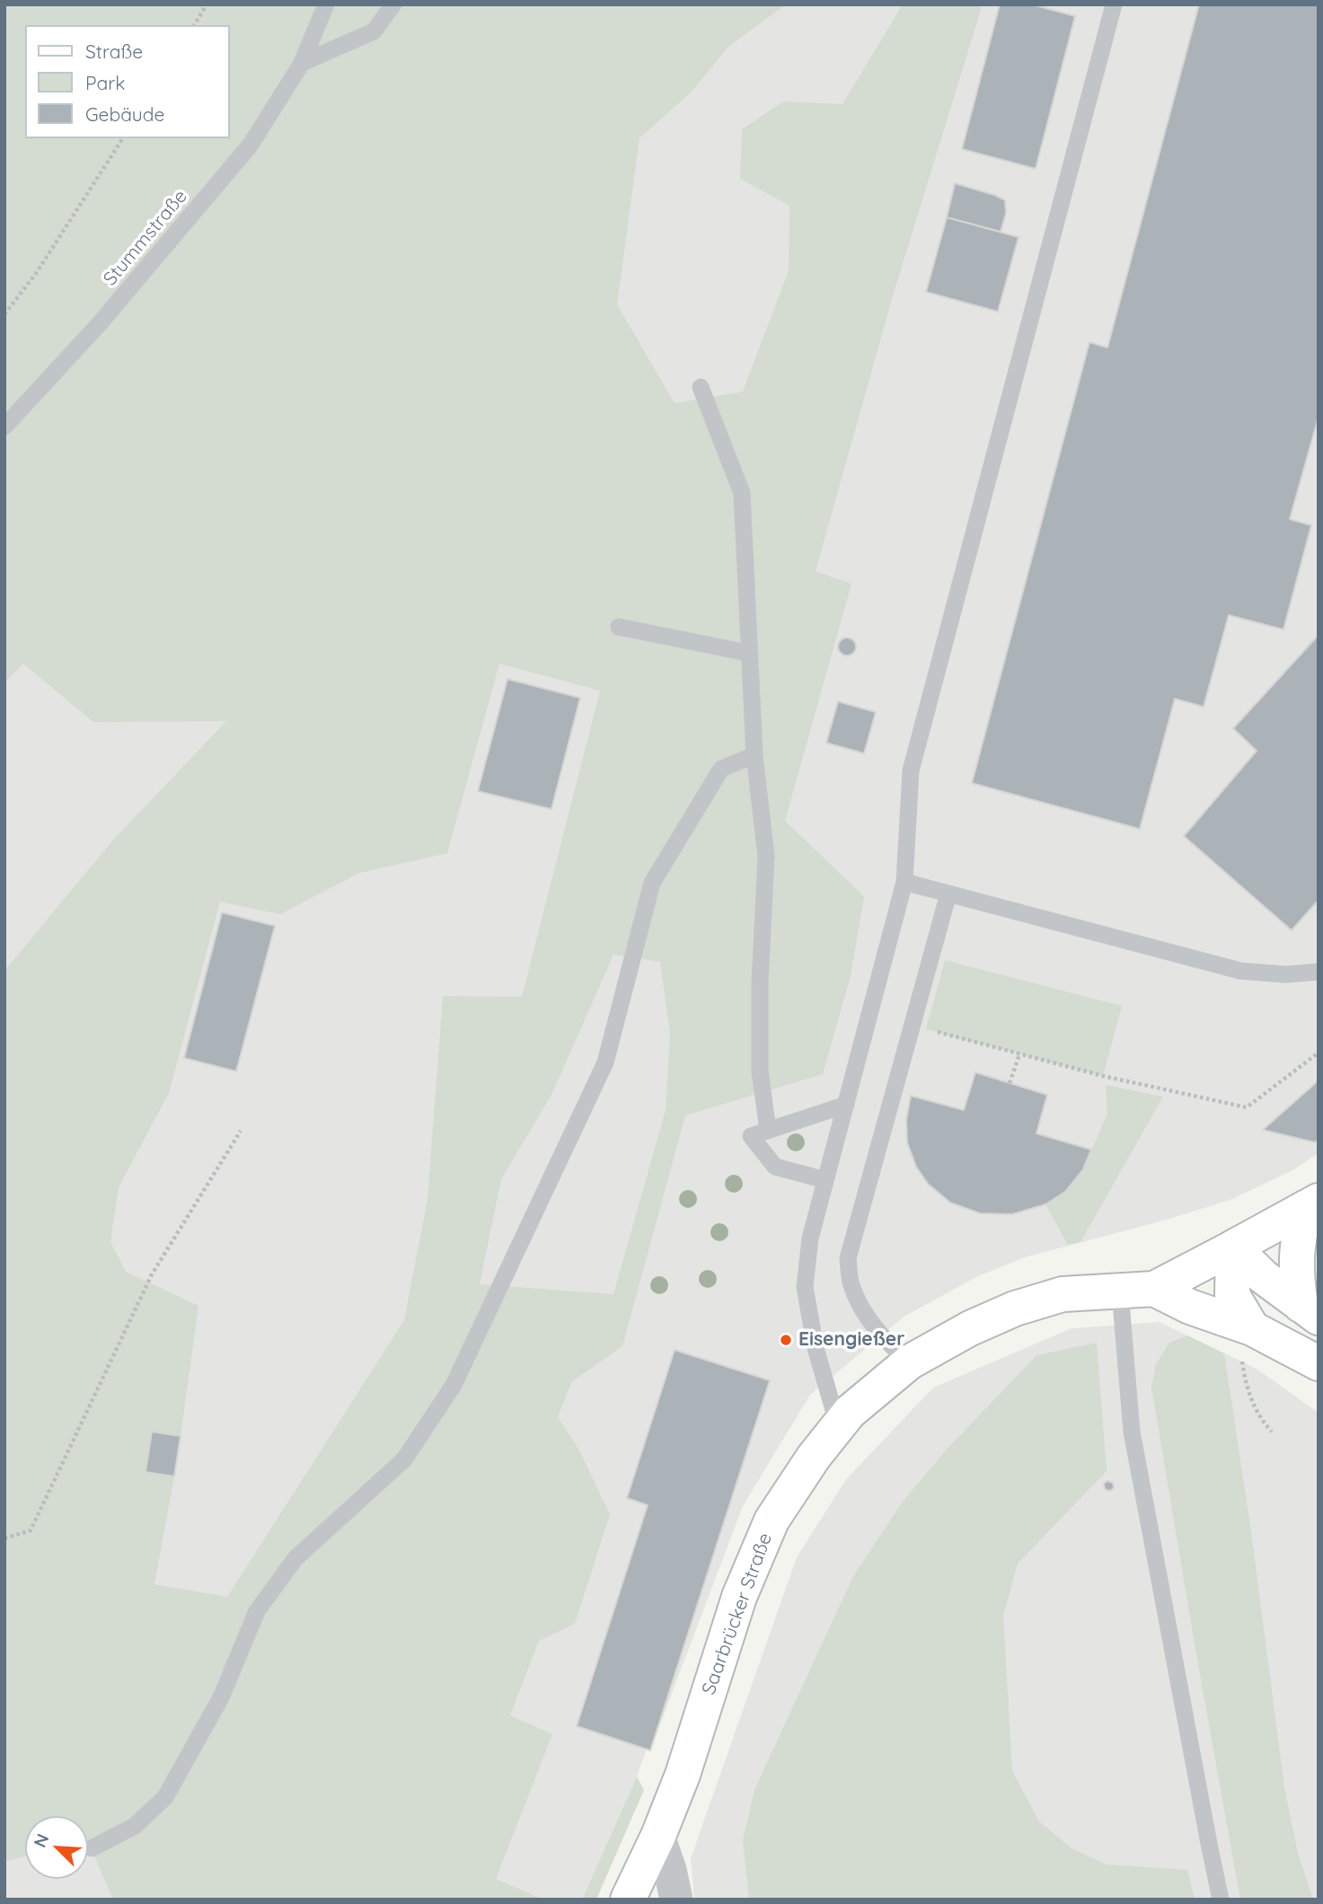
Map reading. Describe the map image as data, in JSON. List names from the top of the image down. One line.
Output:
{"streets":{"main road":["Saarbrücker Straße"],"lane":["Stummstraße"]},"places":["Eisengießer"],"legend":["Straße","Park","Gebäude"],"north":"top left"}
